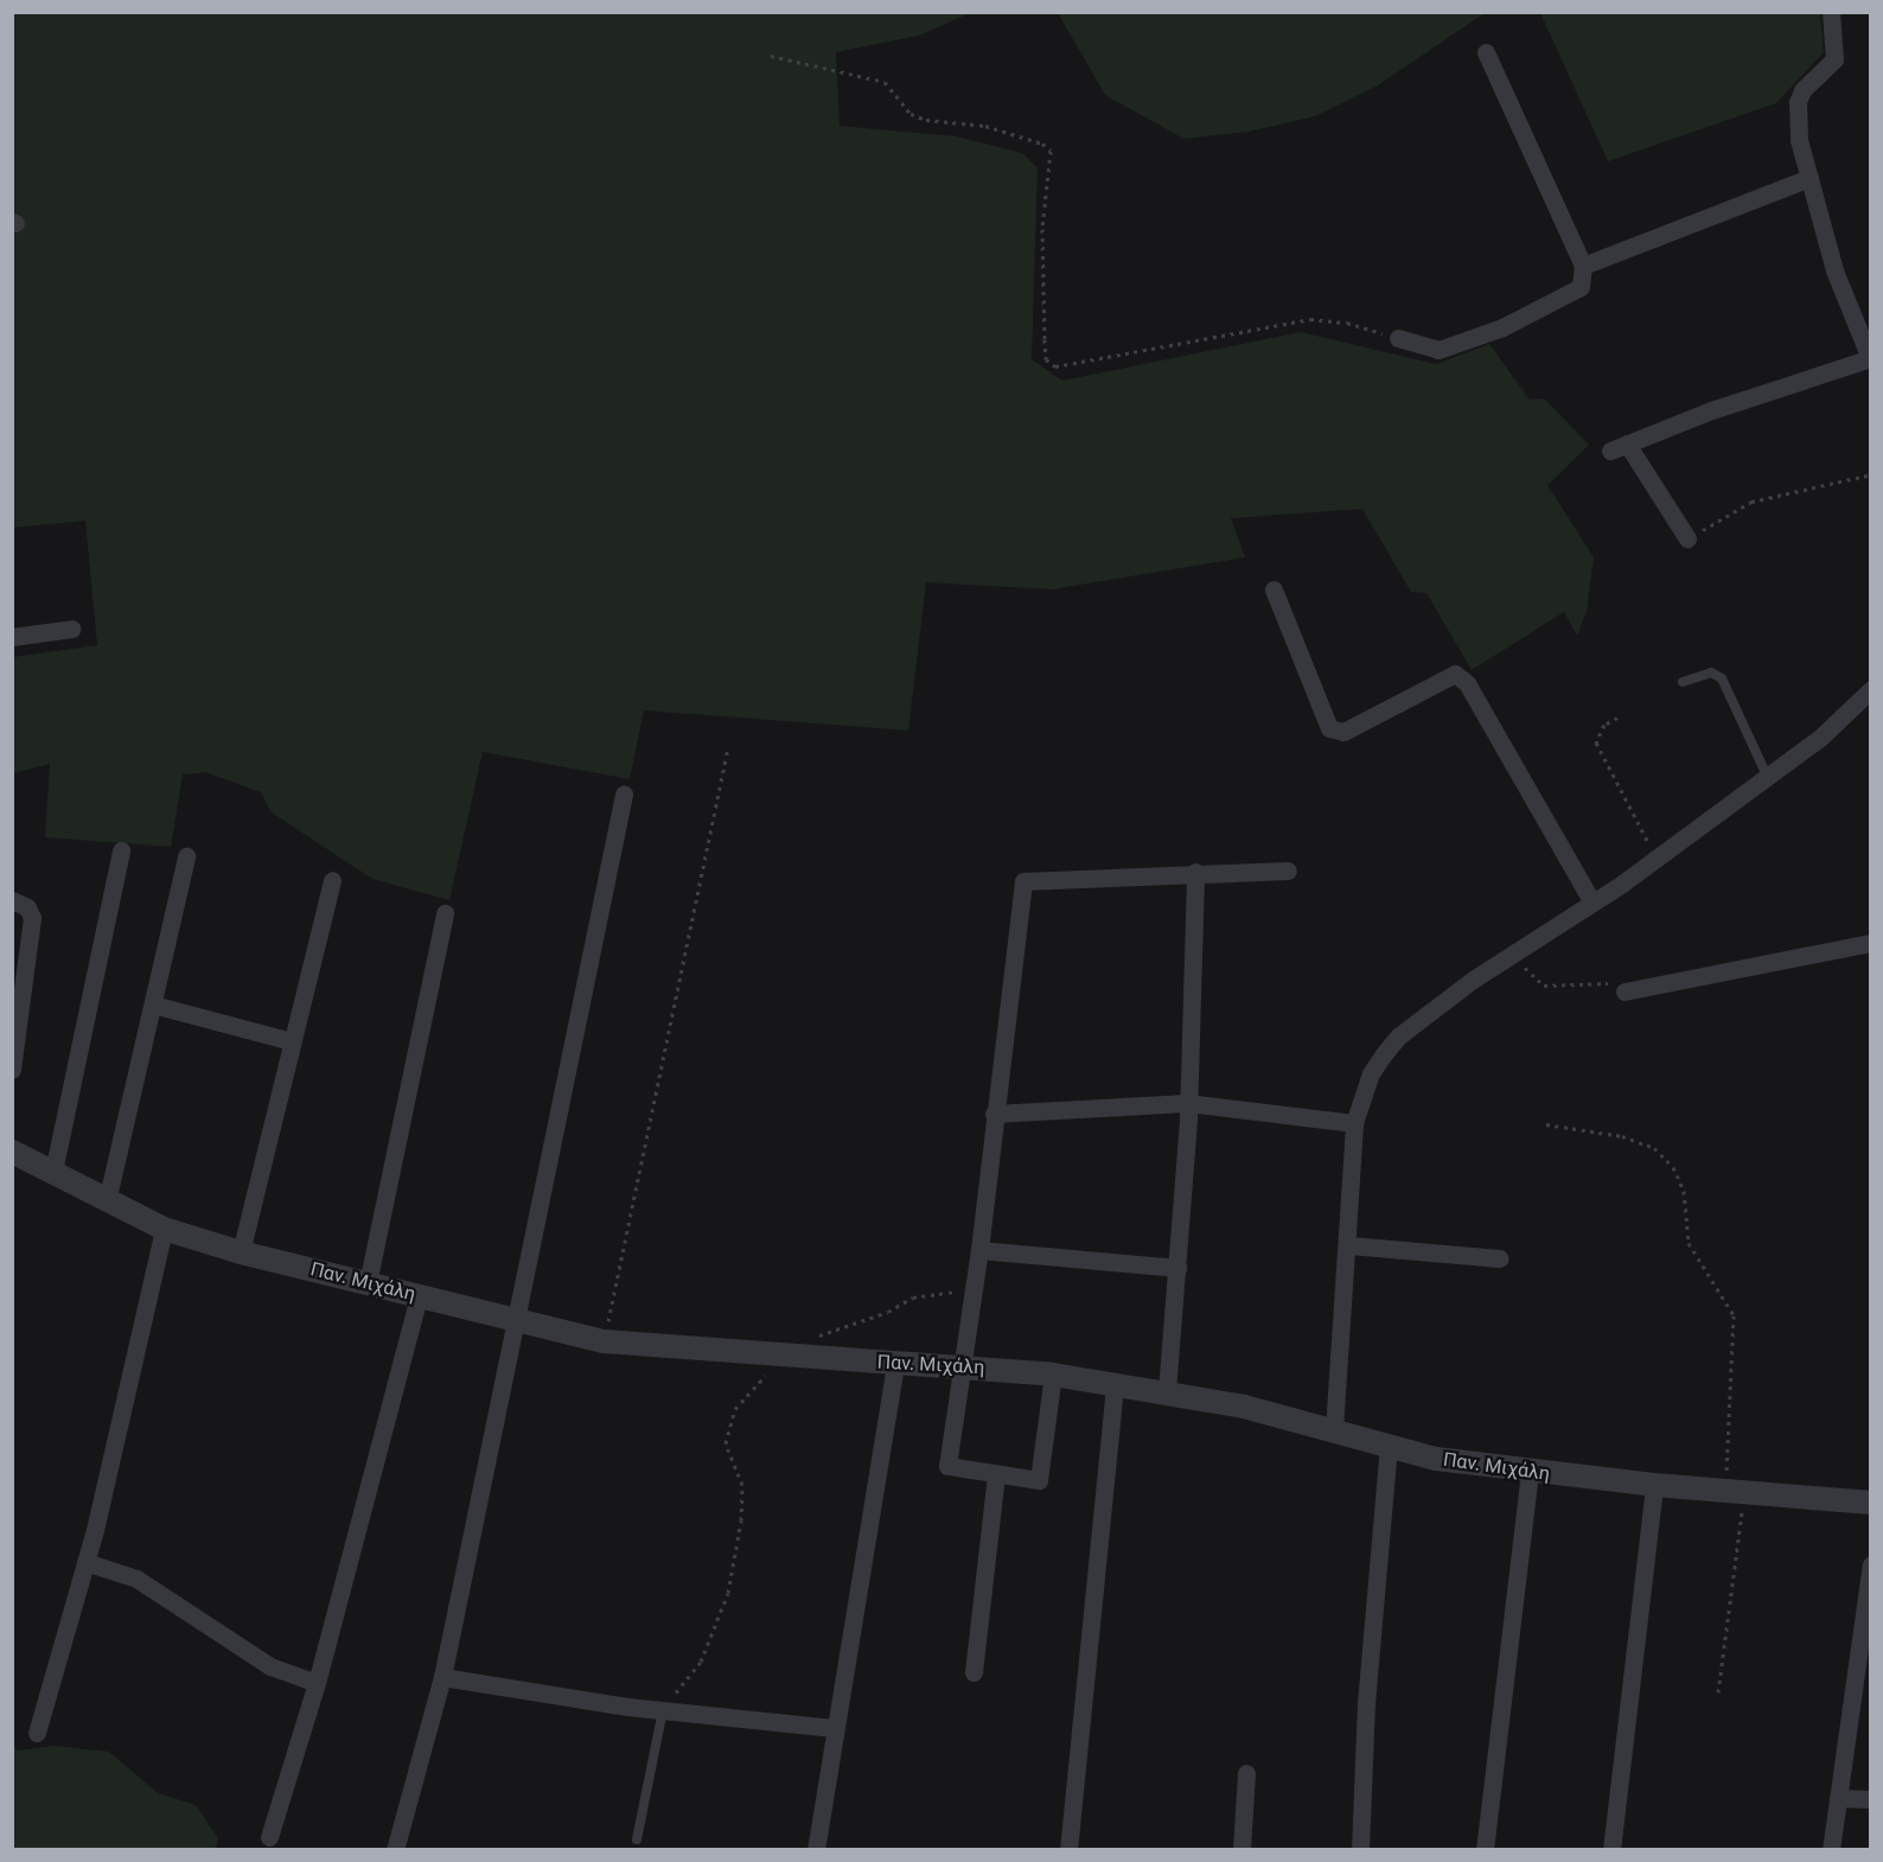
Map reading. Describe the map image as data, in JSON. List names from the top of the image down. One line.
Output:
{"streets":{"street":["Παν. Μιχάλη"]}}
